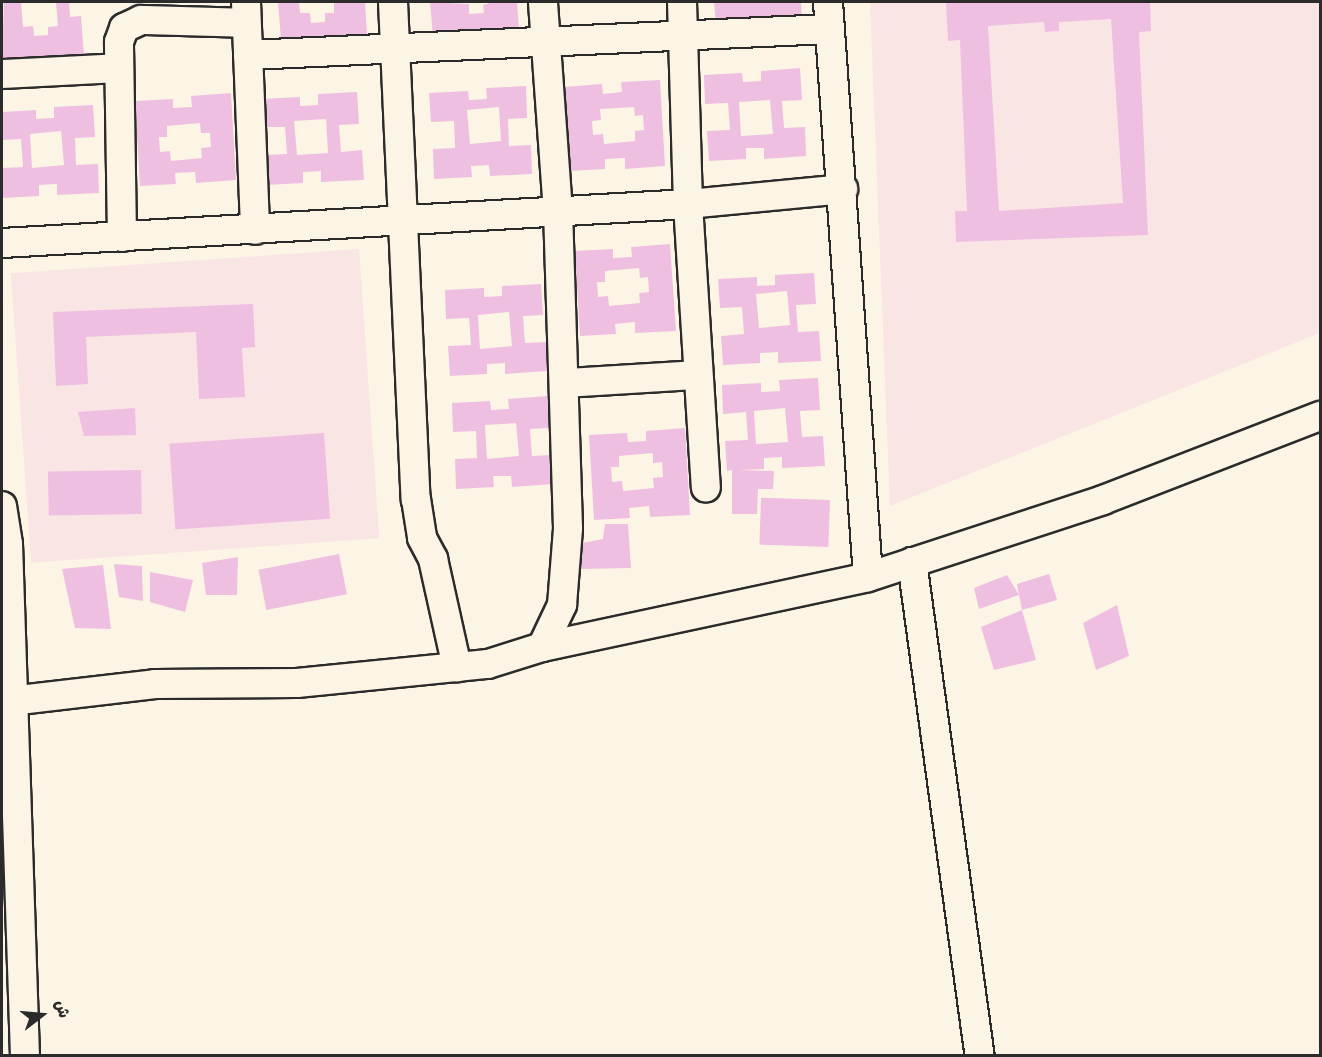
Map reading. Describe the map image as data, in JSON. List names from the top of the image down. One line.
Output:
{"north":"right"}
